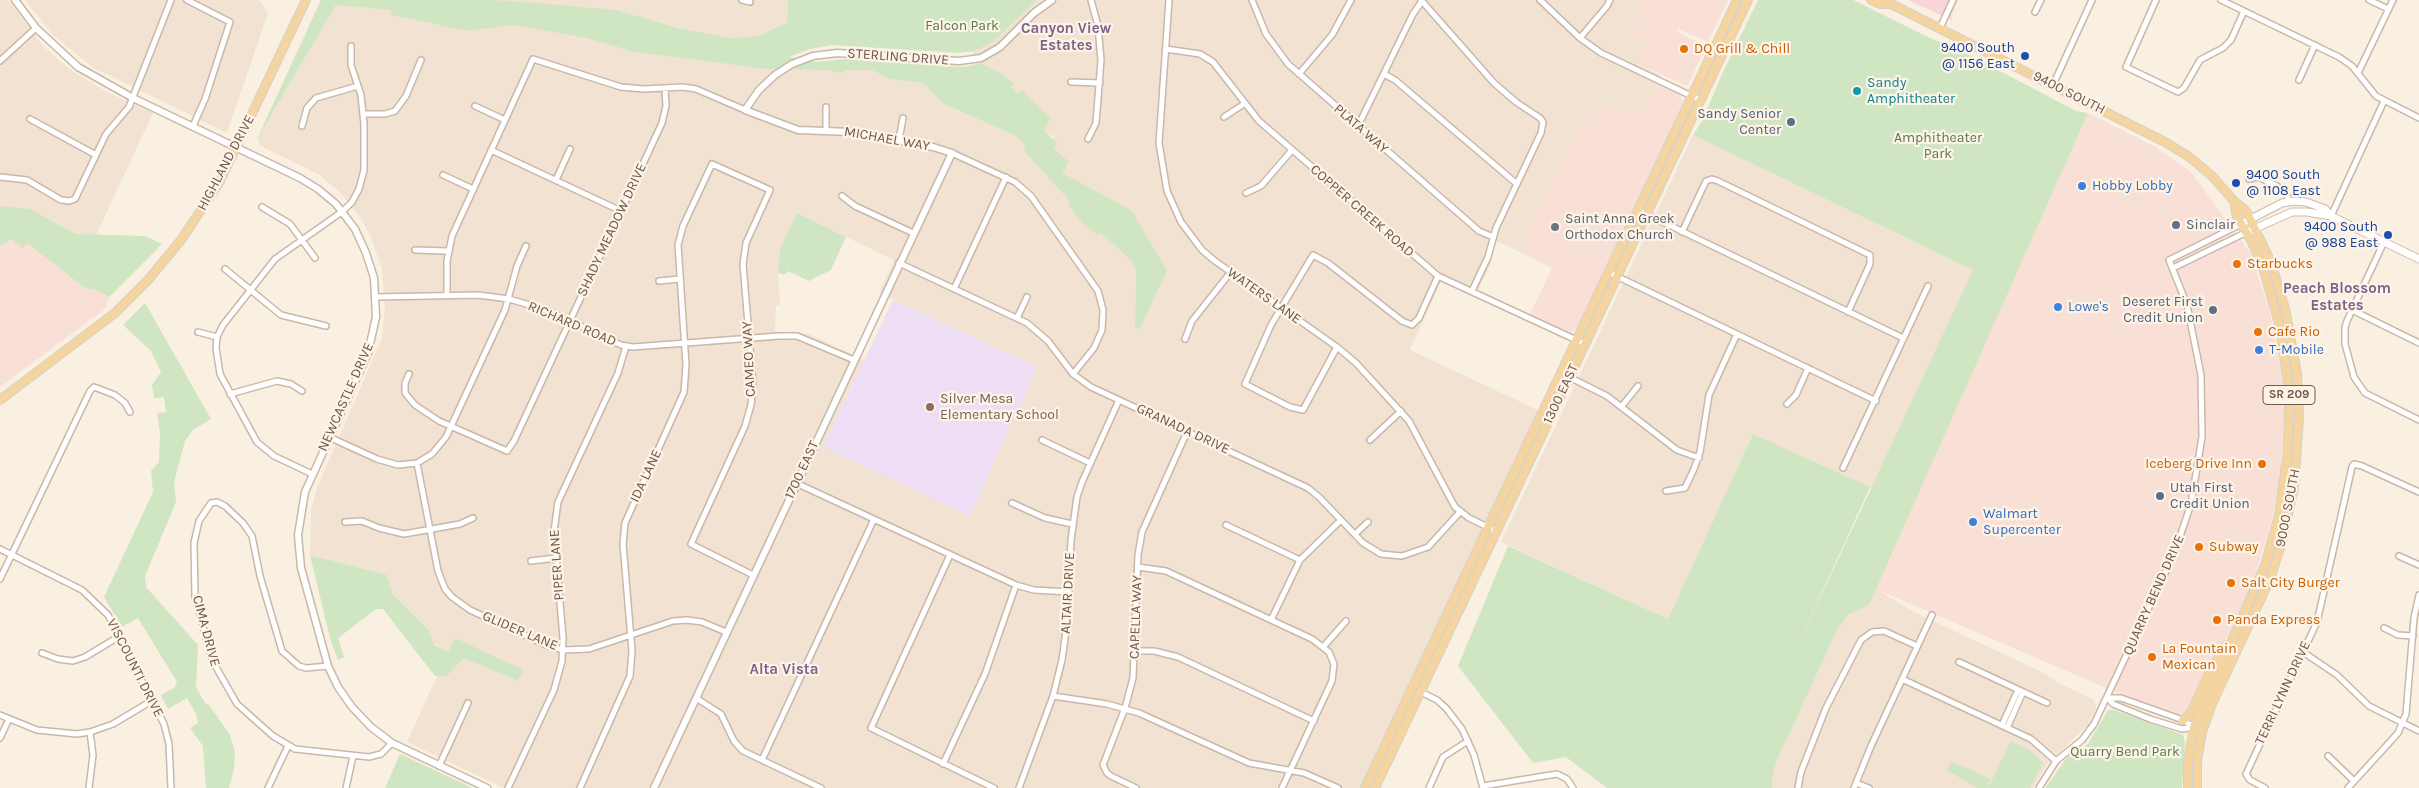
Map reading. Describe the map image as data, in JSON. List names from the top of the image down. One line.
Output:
{"streets":{"main road":["9400 SOUTH","HIGHLAND DRIVE","1300 EAST","SR 209","9000 SOUTH"],"street":["STERLING DRIVE","PLATA WAY","MICHAEL WAY","COPPER CREEK ROAD","SHADY MEADOW DRIVE","WATERS LANE","RICHARD ROAD","CAMEO WAY","NEWCASTLE DRIVE","GRANADA DRIVE","1700 EAST","IDA LANE","PIPER LANE","ALTAIR DRIVE","QUARRY BEND DRIVE","CAPELLA WAY","CIMA DRIVE","GLIDER LANE","VISCOUNTI DRIVE","TERRI LYNN DRIVE"]},"crossings":[["STERLING DRIVE","MICHAEL WAY"],["9400 SOUTH","9000 SOUTH"],["9400 SOUTH","QUARRY BEND DRIVE"],["MICHAEL WAY","SHADY MEADOW DRIVE"],["MICHAEL WAY","GRANADA DRIVE"],["MICHAEL WAY","1700 EAST"],["HIGHLAND DRIVE","NEWCASTLE DRIVE"],["COPPER CREEK ROAD","WATERS LANE"],["COPPER CREEK ROAD","1300 EAST"],["SHADY MEADOW DRIVE","RICHARD ROAD"],["WATERS LANE","1300 EAST"],["WATERS LANE","GRANADA DRIVE"],["RICHARD ROAD","CAMEO WAY"],["RICHARD ROAD","NEWCASTLE DRIVE"],["RICHARD ROAD","1700 EAST"],["RICHARD ROAD","IDA LANE"],["RICHARD ROAD","PIPER LANE"],["CAMEO WAY","1700 EAST"],["CAMEO WAY","IDA LANE"],["NEWCASTLE DRIVE","CIMA DRIVE"],["GRANADA DRIVE","1700 EAST"],["GRANADA DRIVE","ALTAIR DRIVE"],["GRANADA DRIVE","CAPELLA WAY"],["1700 EAST","GLIDER LANE"],["IDA LANE","GLIDER LANE"],["9000 SOUTH","QUARRY BEND DRIVE"],["PIPER LANE","GLIDER LANE"]],"districts":["Canyon View Estates","Peach Blossom Estates","Alta Vista"],"parks":["Falcon Park","Amphitheater Park","Quarry Bend Park"],"places":["DQ Grill & Chill","9400 South @ 1156 East","Sandy Amphitheater","Sandy Senior Center","9400 South @ 1108 East","Hobby Lobby","Sinclair","Saint Anna Greek Orthodox Church","9400 South @ 988 East","Starbucks","Lowe's","Deseret First Credit Union","Cafe Rio","T-Mobile","Silver Mesa Elementary School","Iceberg Drive Inn","Utah First Credit Union","Walmart Supercenter","Subway","Salt City Burger","Panda Express","La Fountain Mexican"]}
